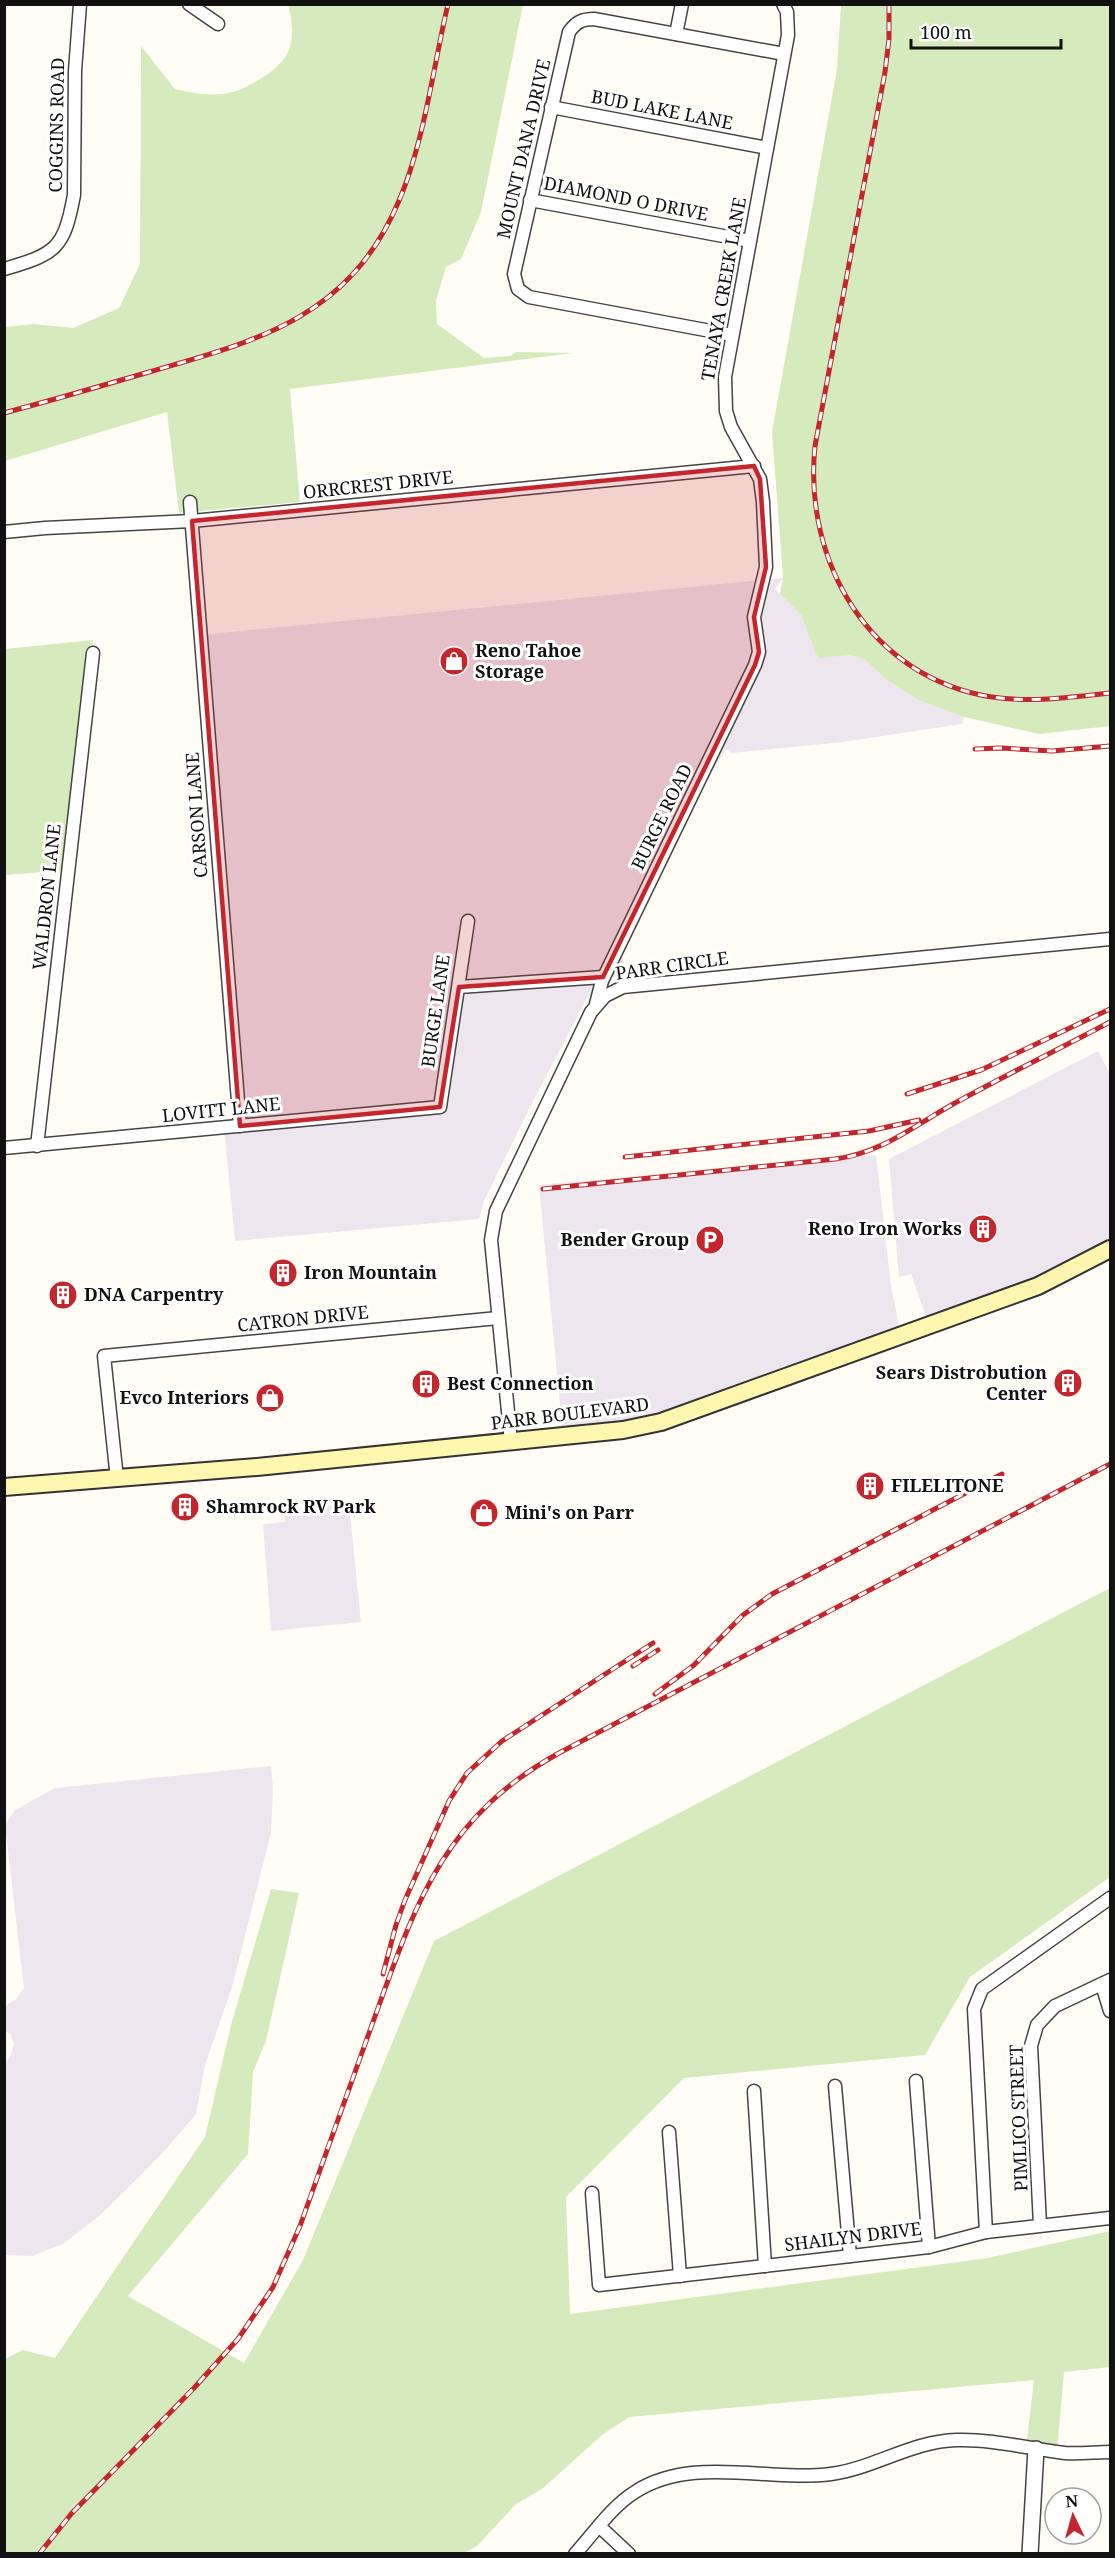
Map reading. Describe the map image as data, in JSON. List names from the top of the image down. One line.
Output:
{"streets":{"main road":["PARR BOULEVARD"],"street":["BUD LAKE LANE","COGGINS ROAD","MOUNT DANA DRIVE","DIAMOND O DRIVE","TENAYA CREEK LANE","ORRCREST DRIVE","CARSON LANE","BURGE ROAD","WALDRON LANE","PARR CIRCLE","BURGE LANE","LOVITT LANE","CATRON DRIVE","PIMLICO STREET","SHAILYN DRIVE"]},"crossings":[["BUD LAKE LANE","MOUNT DANA DRIVE"],["BUD LAKE LANE","TENAYA CREEK LANE"],["MOUNT DANA DRIVE","DIAMOND O DRIVE"],["MOUNT DANA DRIVE","TENAYA CREEK LANE"],["DIAMOND O DRIVE","TENAYA CREEK LANE"],["TENAYA CREEK LANE","ORRCREST DRIVE"],["TENAYA CREEK LANE","BURGE ROAD"],["ORRCREST DRIVE","CARSON LANE"],["CARSON LANE","LOVITT LANE"],["BURGE ROAD","PARR CIRCLE"],["WALDRON LANE","LOVITT LANE"],["BURGE LANE","LOVITT LANE"],["CATRON DRIVE","PARR BOULEVARD"],["PIMLICO STREET","SHAILYN DRIVE"]],"places":{"shop":["Reno Tahoe Storage","Evco Interiors","Mini's on Parr"],"building":["Reno Iron Works","Iron Mountain","DNA Carpentry","Sears Distrobution Center","Best Connection","FILELITONE","Shamrock RV Park"],"parking":["Bender Group"]},"scale_bar":"100 m","north":"top"}
